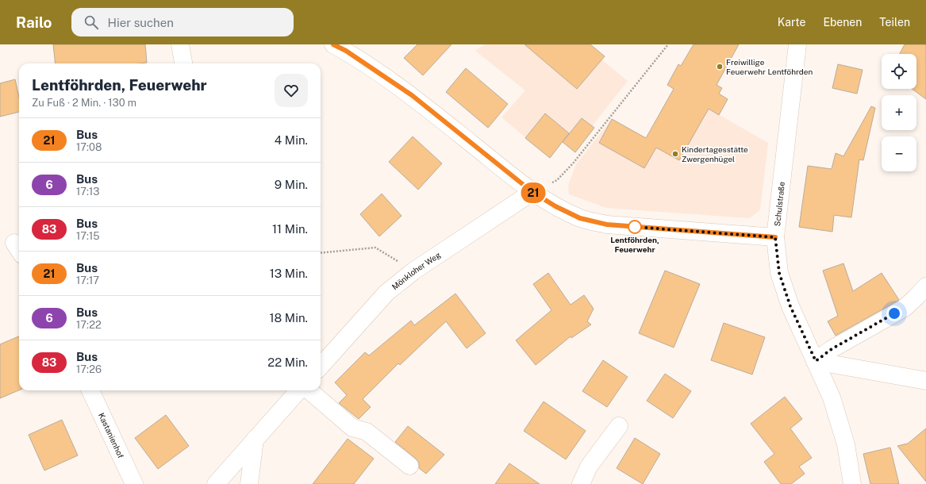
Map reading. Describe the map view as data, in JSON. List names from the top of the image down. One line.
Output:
{"streets":{"street":["Schulstraße","Mönkloher Weg","Kastanienhof"]},"places":["Freiwillige Feuerwehr Lentföhrden","Kindertagesstätte Zwergenhügel","Lentföhrden, Feuerwehr"],"lines":["bus line 21"],"page":{"header":"Railo","search":"Hier suchen","nav":["Karte","Ebenen","Teilen"],"on_map":"21","map_buttons":["+","−"],"heading":["Lentföhrden, Feuerwehr","Zu Fuß · 2 Min. · 130 m"],"list":[{"mark":"21","name":"Bus","note":"17:08","value":"4 Min."},{"mark":"6","name":"Bus","note":"17:13","value":"9 Min."},{"mark":"83","name":"Bus","note":"17:15","value":"11 Min."},{"mark":"21","name":"Bus","note":"17:17","value":"13 Min."},{"mark":"6","name":"Bus","note":"17:22","value":"18 Min."},{"mark":"83","name":"Bus","note":"17:26","value":"22 Min."}]}}
